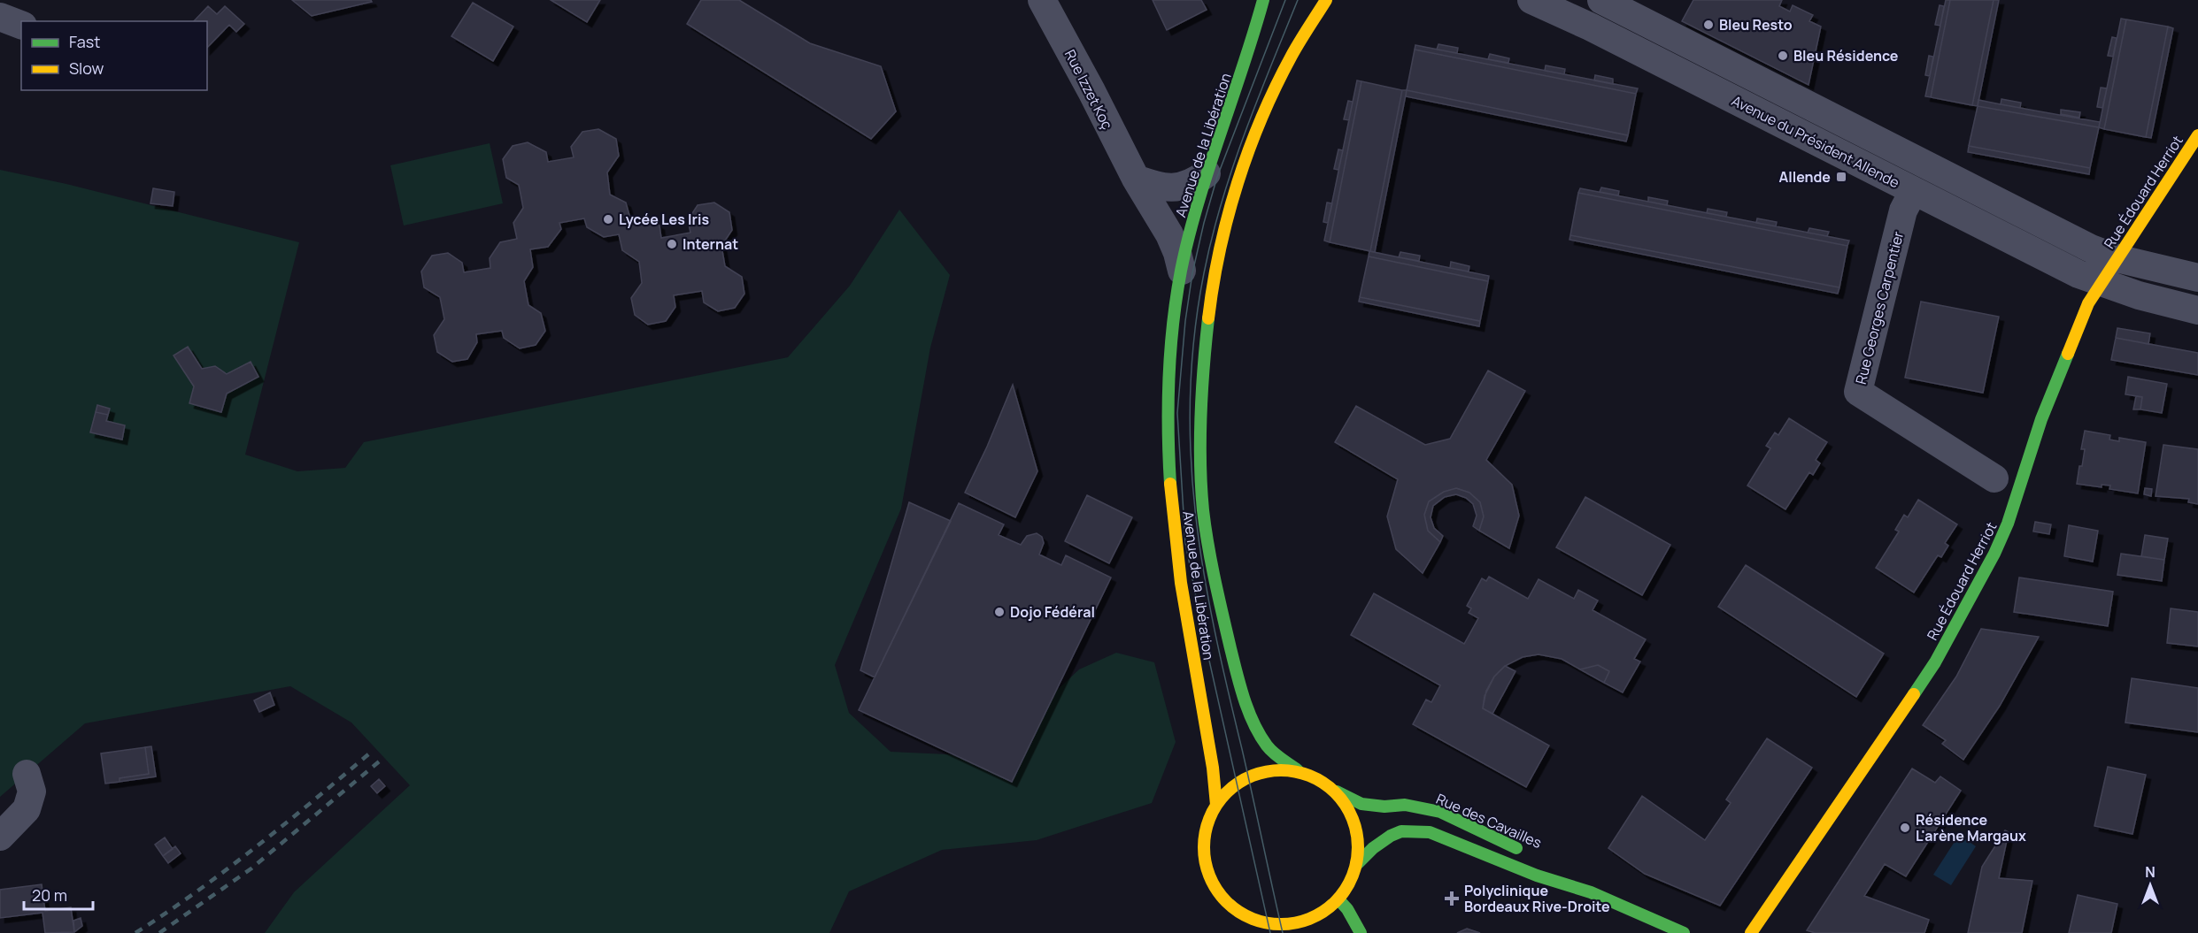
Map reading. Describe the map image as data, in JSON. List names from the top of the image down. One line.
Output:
{"streets":{"street":["Rue Izzet Koç","Avenue du Président Allende","Avenue de la Libération","Rue Édouard Herriot","Rue Georges Carpentier","Rue des Cavailles"]},"crossings":[["Rue Izzet Koç","Avenue de la Libération"],["Avenue du Président Allende","Rue Édouard Herriot"],["Avenue du Président Allende","Rue Georges Carpentier"],["Avenue de la Libération","Rue des Cavailles"]],"places":{"other":["Bleu Resto","Bleu Résidence","Lycée Les Iris","Internat","Dojo Fédéral","Résidence L'arène Margaux"],"transit":["Allende"],"health":["Polyclinique Bordeaux Rive-Droite"]},"legend":["Fast","Slow"],"scale_bar":"20 m","north":"top"}
